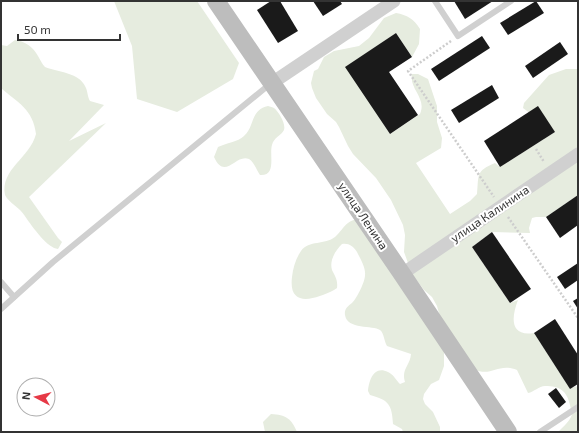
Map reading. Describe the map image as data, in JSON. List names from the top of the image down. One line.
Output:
{"streets":{"street":["улица Калинина","улица Ленина"]},"crossings":[["улица Калинина","улица Ленина"]],"scale_bar":"50 m","north":"left"}
